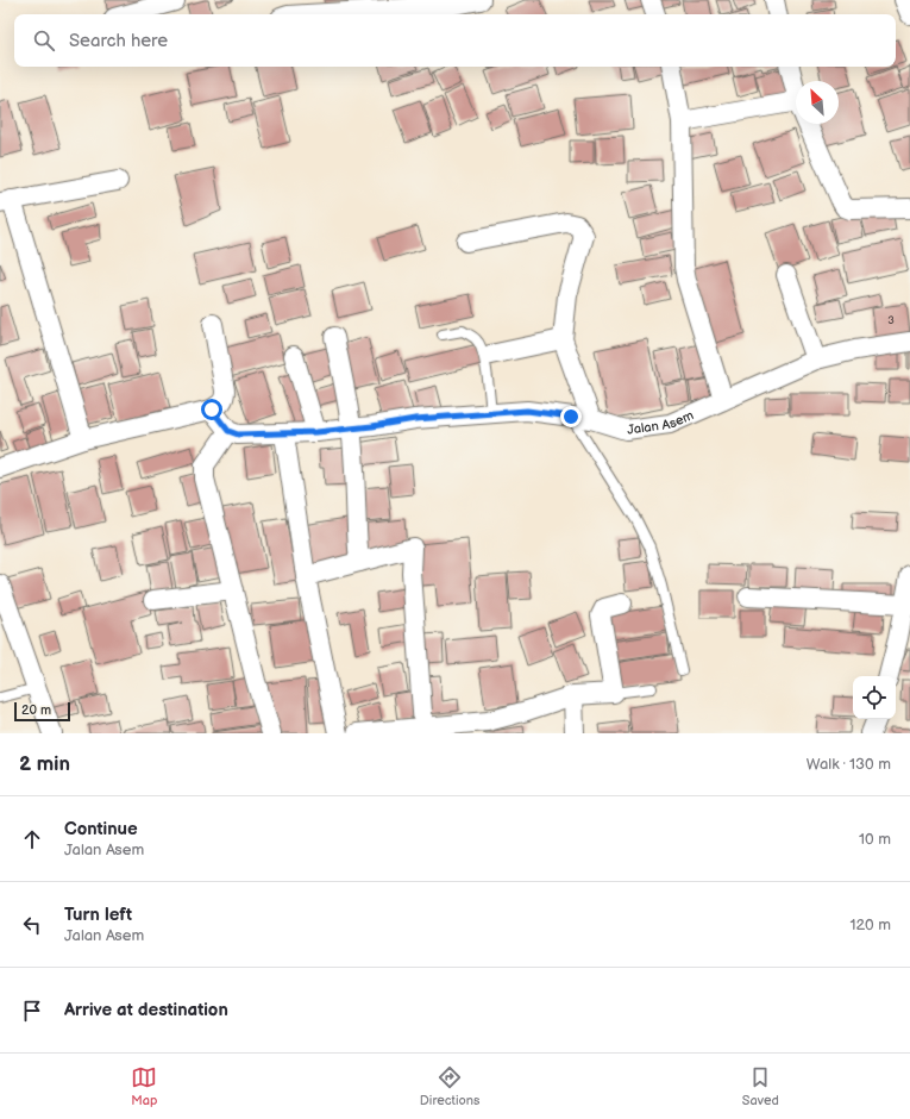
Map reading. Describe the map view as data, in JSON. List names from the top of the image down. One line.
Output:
{"streets":{"street":["Jalan Asem"]},"house_numbers":["3"],"scale_bar":"20 m","north":"top left","page":{"search":"Search here","scale":"20 m","heading":["2 min","Walk · 130 m"],"list":[["Continue","Jalan Asem","10 m"],["Turn left","Jalan Asem","120 m"],"Arrive at destination"],"nav":["Map","Directions","Saved"]}}
